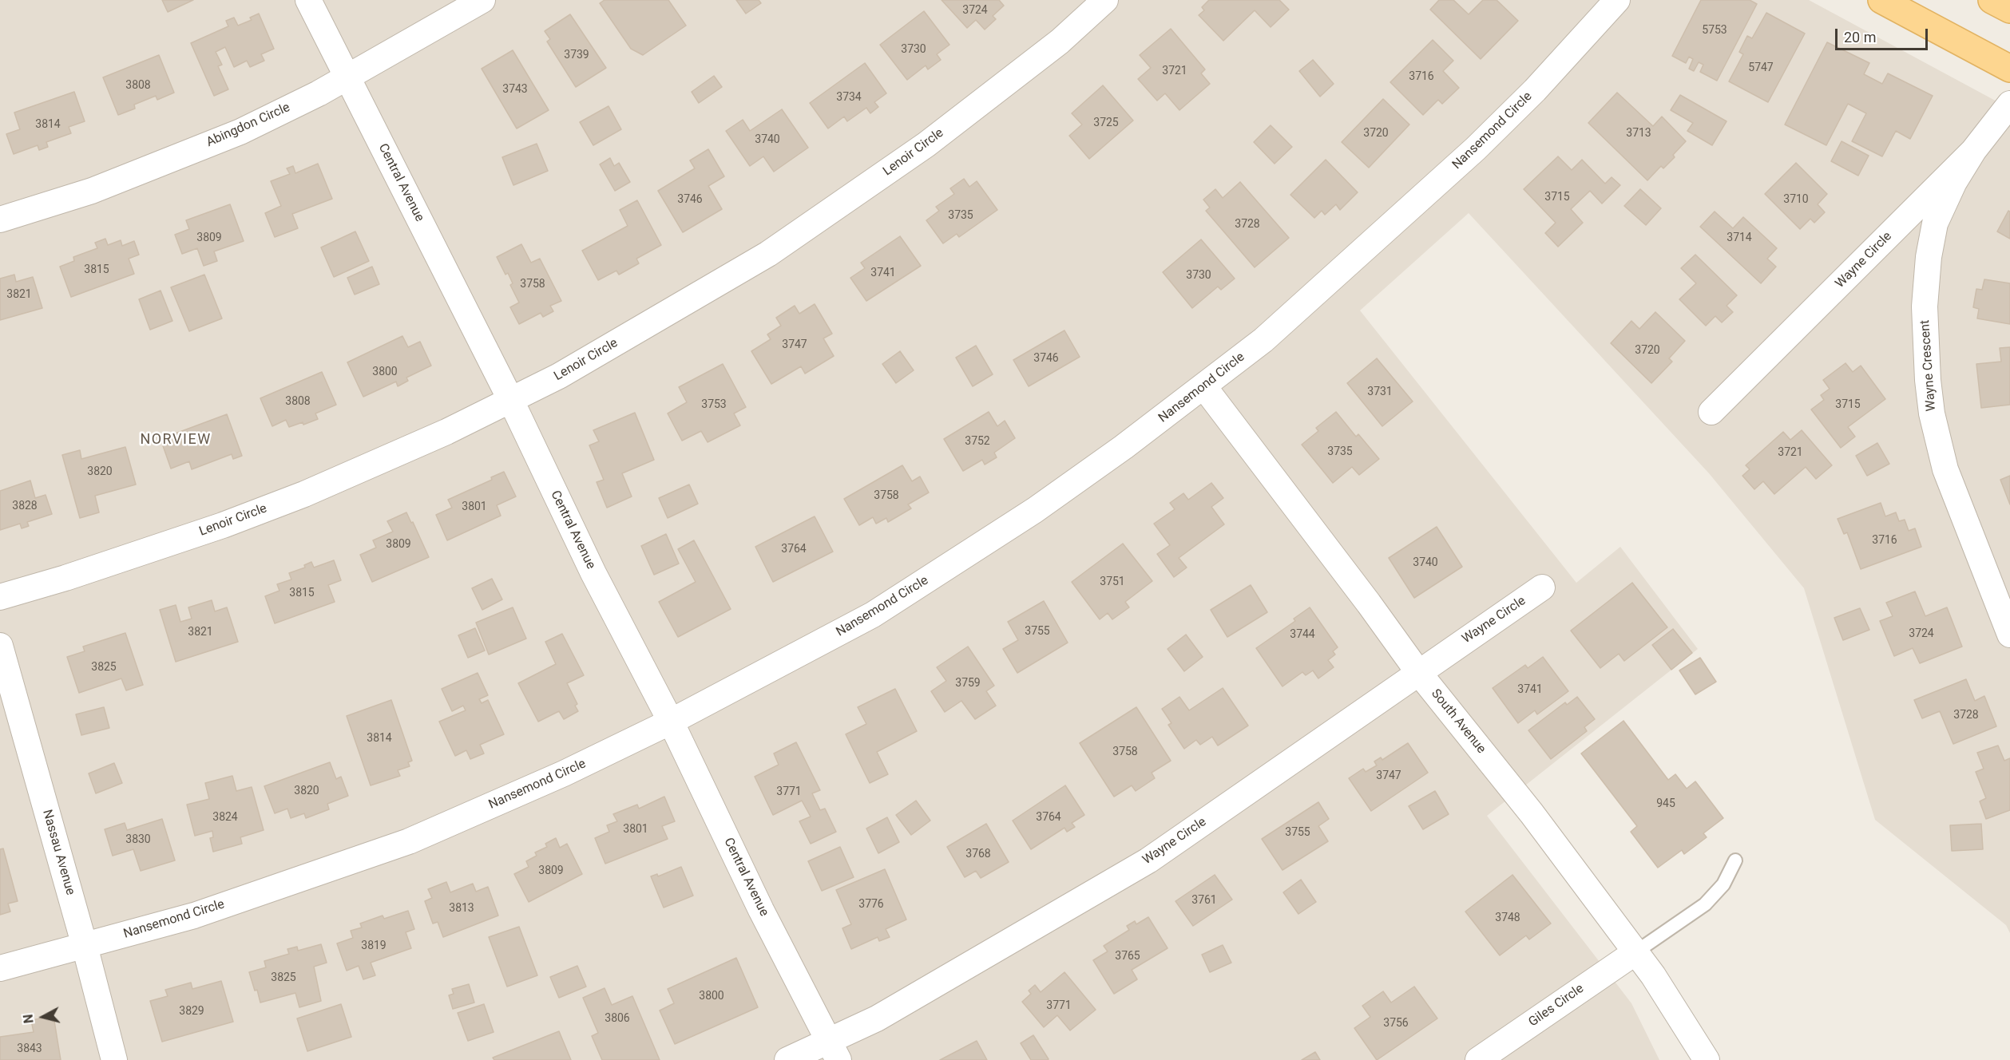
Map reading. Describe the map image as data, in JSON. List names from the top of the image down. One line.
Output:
{"streets":{"street":["Abingdon Circle","Nansemond Circle","Lenoir Circle","Central Avenue","Wayne Circle","Wayne Crescent","South Avenue","Nassau Avenue","Giles Circle"]},"crossings":[["Abingdon Circle","Central Avenue"],["Nansemond Circle","Central Avenue"],["Nansemond Circle","South Avenue"],["Nansemond Circle","Nassau Avenue"],["Lenoir Circle","Central Avenue"],["Central Avenue","Wayne Circle"],["Wayne Circle","Wayne Crescent"],["Wayne Circle","South Avenue"],["South Avenue","Giles Circle"]],"districts":["NORVIEW"],"house_numbers":["3724","5753","3730","3739","5747","3721","3716","3808","3743","3734","3725","3814","3720","3713","3740","3715","3746","3710","3735","3728","3809","3714","3815","3741","3730","3758","3821","3747","3720","3746","3800","3731","3808","3753","3715","3752","3735","3721","3820","3758","3828","3801","3716","3809","3764","3740","3751","3815","3755","3821","3724","3744","3825","3759","3741","3728","3814","3758","3747","3820","3771","945","3824","3764","3801","3755","3830","3768","3809","3761","3776","3813","3748","3819","3765","3825","3800","3771","3829","3806","3756","3843"],"scale_bar":"20 m","north":"left"}
